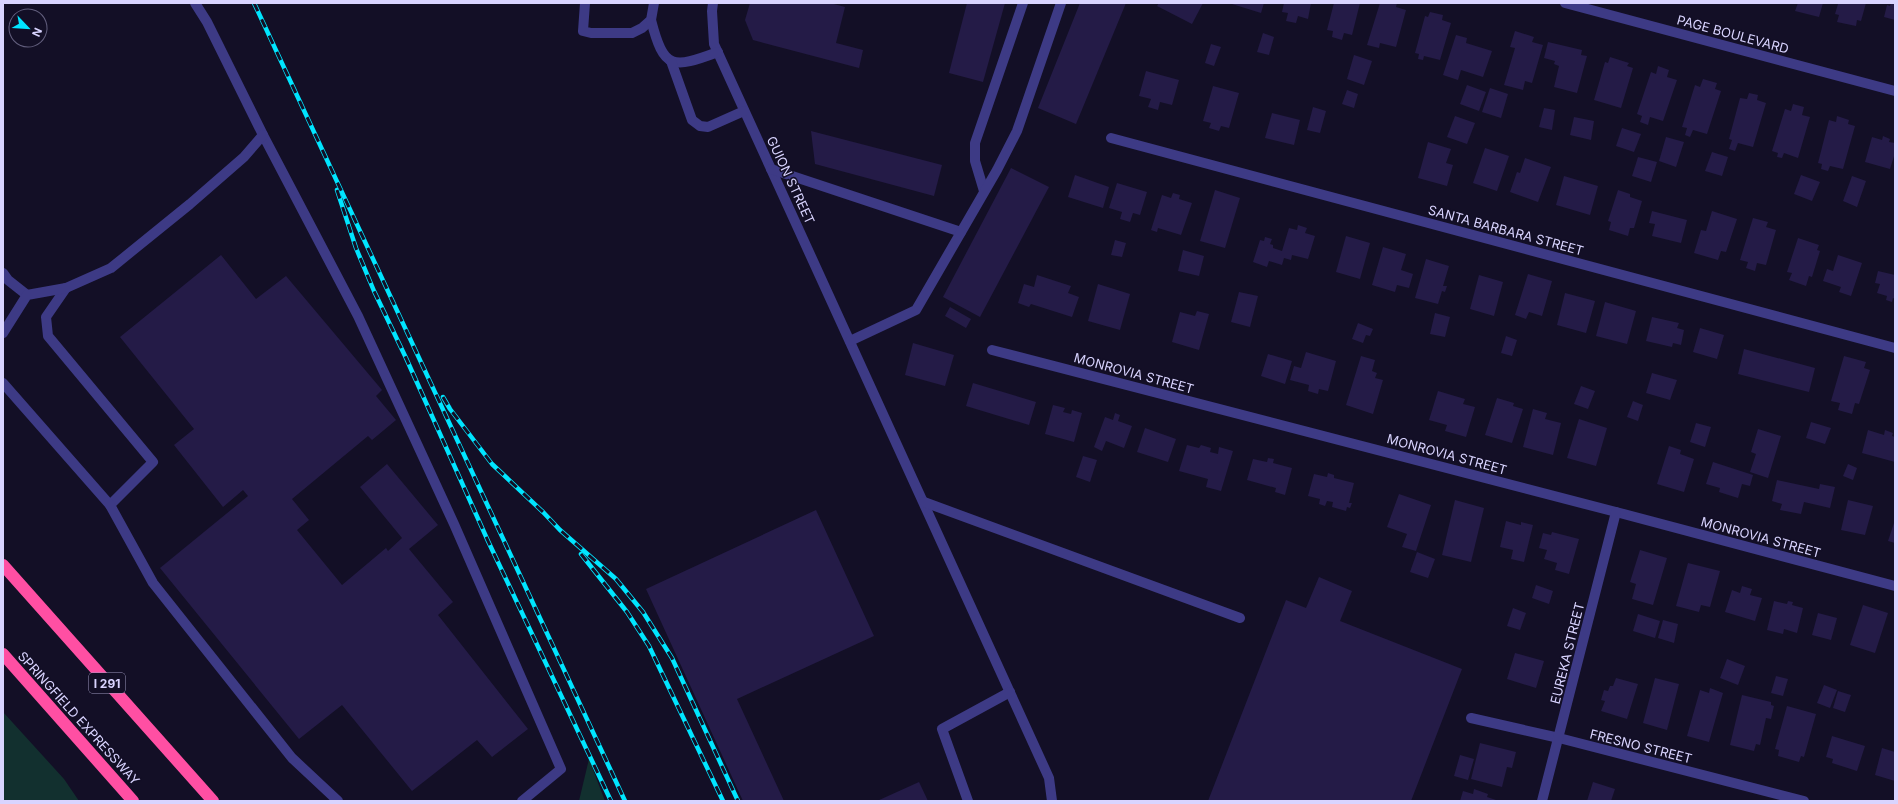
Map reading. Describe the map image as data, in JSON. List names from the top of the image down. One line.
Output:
{"streets":{"highway":["I 291","SPRINGFIELD EXPRESSWAY"],"street":["PAGE BOULEVARD","GUION STREET","SANTA BARBARA STREET","MONROVIA STREET","EUREKA STREET","FRESNO STREET"]},"crossings":[["MONROVIA STREET","EUREKA STREET"],["EUREKA STREET","FRESNO STREET"]],"north":"bottom right"}
